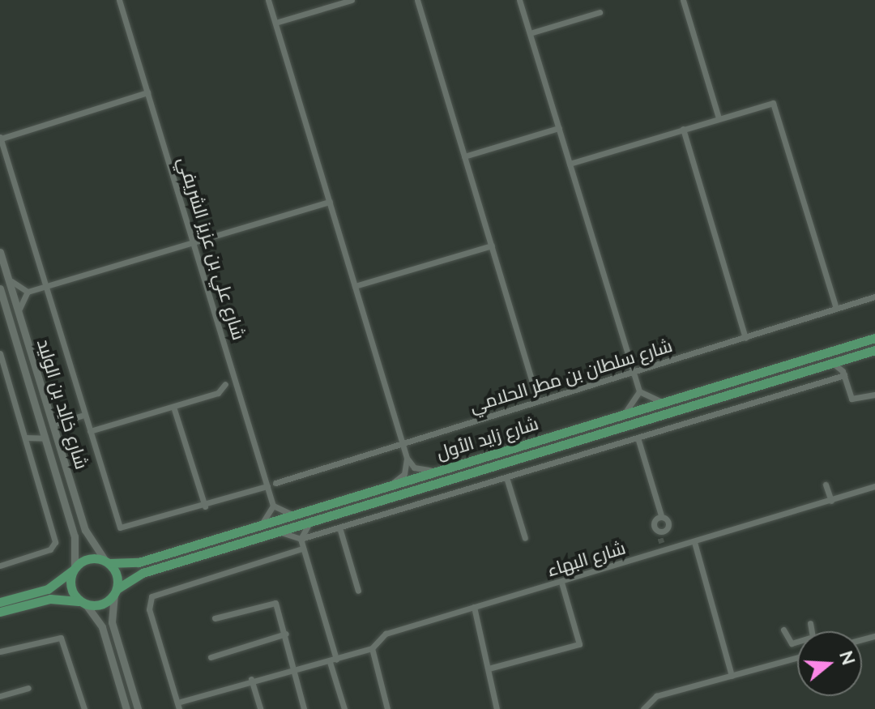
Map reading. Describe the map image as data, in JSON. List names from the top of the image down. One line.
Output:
{"streets":{"main road":["شارع زايد الأول"],"street":["شارع علي بن عزيز الشريفي","شارع سلطان بن مطر الحلامي","شارع خالِد بن الوليد","شارع البهاء"]},"crossings":[["شارع خالِد بن الوليد","شارع زايد الأول"]],"north":"right"}
